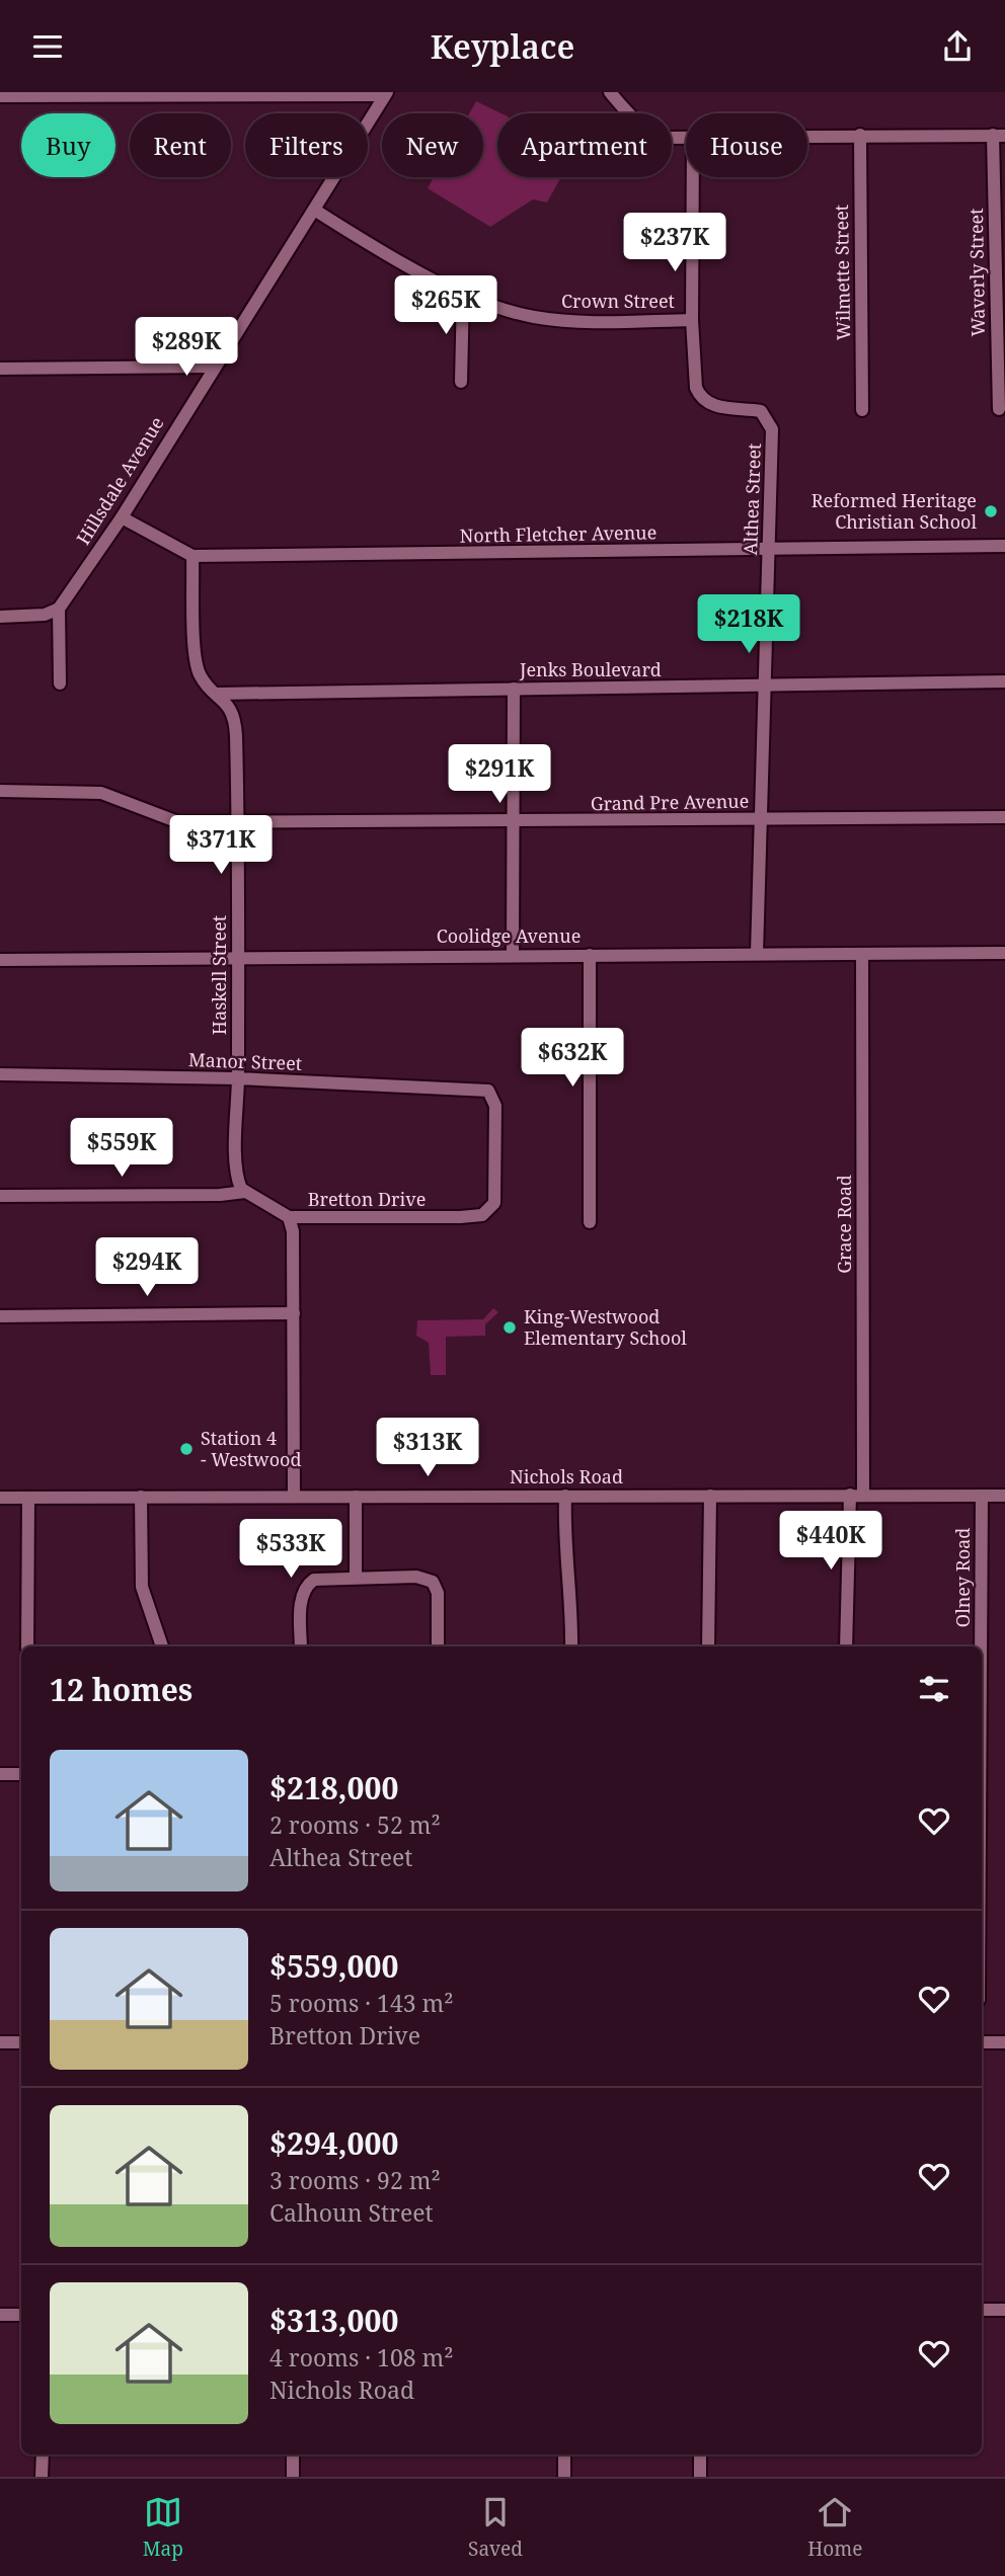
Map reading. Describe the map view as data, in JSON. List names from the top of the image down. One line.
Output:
{"streets":{"street":["Wilmette Street","Waverly Street","Crown Street","Hillsdale Avenue","Althea Street","North Fletcher Avenue","Jenks Boulevard","Grand Pre Avenue","Coolidge Avenue","Haskell Street","Manor Street","Bretton Drive","Grace Road","Nichols Road","Olney Road"]},"crossings":[["Crown Street","Hillsdale Avenue"],["Crown Street","Althea Street"],["Hillsdale Avenue","North Fletcher Avenue"],["Althea Street","North Fletcher Avenue"],["Althea Street","Jenks Boulevard"],["Althea Street","Grand Pre Avenue"],["Althea Street","Coolidge Avenue"],["North Fletcher Avenue","Haskell Street"],["Jenks Boulevard","Haskell Street"],["Grand Pre Avenue","Haskell Street"],["Coolidge Avenue","Haskell Street"],["Coolidge Avenue","Grace Road"],["Haskell Street","Manor Street"],["Haskell Street","Bretton Drive"],["Manor Street","Bretton Drive"],["Grace Road","Nichols Road"],["Nichols Road","Olney Road"]],"places":["Reformed Heritage Christian School","King-Westwood Elementary School","Station 4 - Westwood"],"page":{"header":"Keyplace","chip":["Buy","Rent","Filters","New","Apartment","House"],"price":["$237K","$265K","$289K","$218K","$291K","$371K","$632K","$559K","$294K","$313K","$440K","$533K"],"heading":"12 homes","list":[{"name":"$218,000","note":"2 rooms · 52 m² · Althea Street"},{"name":"$559,000","note":"5 rooms · 143 m² · Bretton Drive"},{"name":"$294,000","note":"3 rooms · 92 m² · Calhoun Street"},{"name":"$313,000","note":"4 rooms · 108 m² · Nichols Road"}],"tabs":["Map","Saved","Home"]}}
